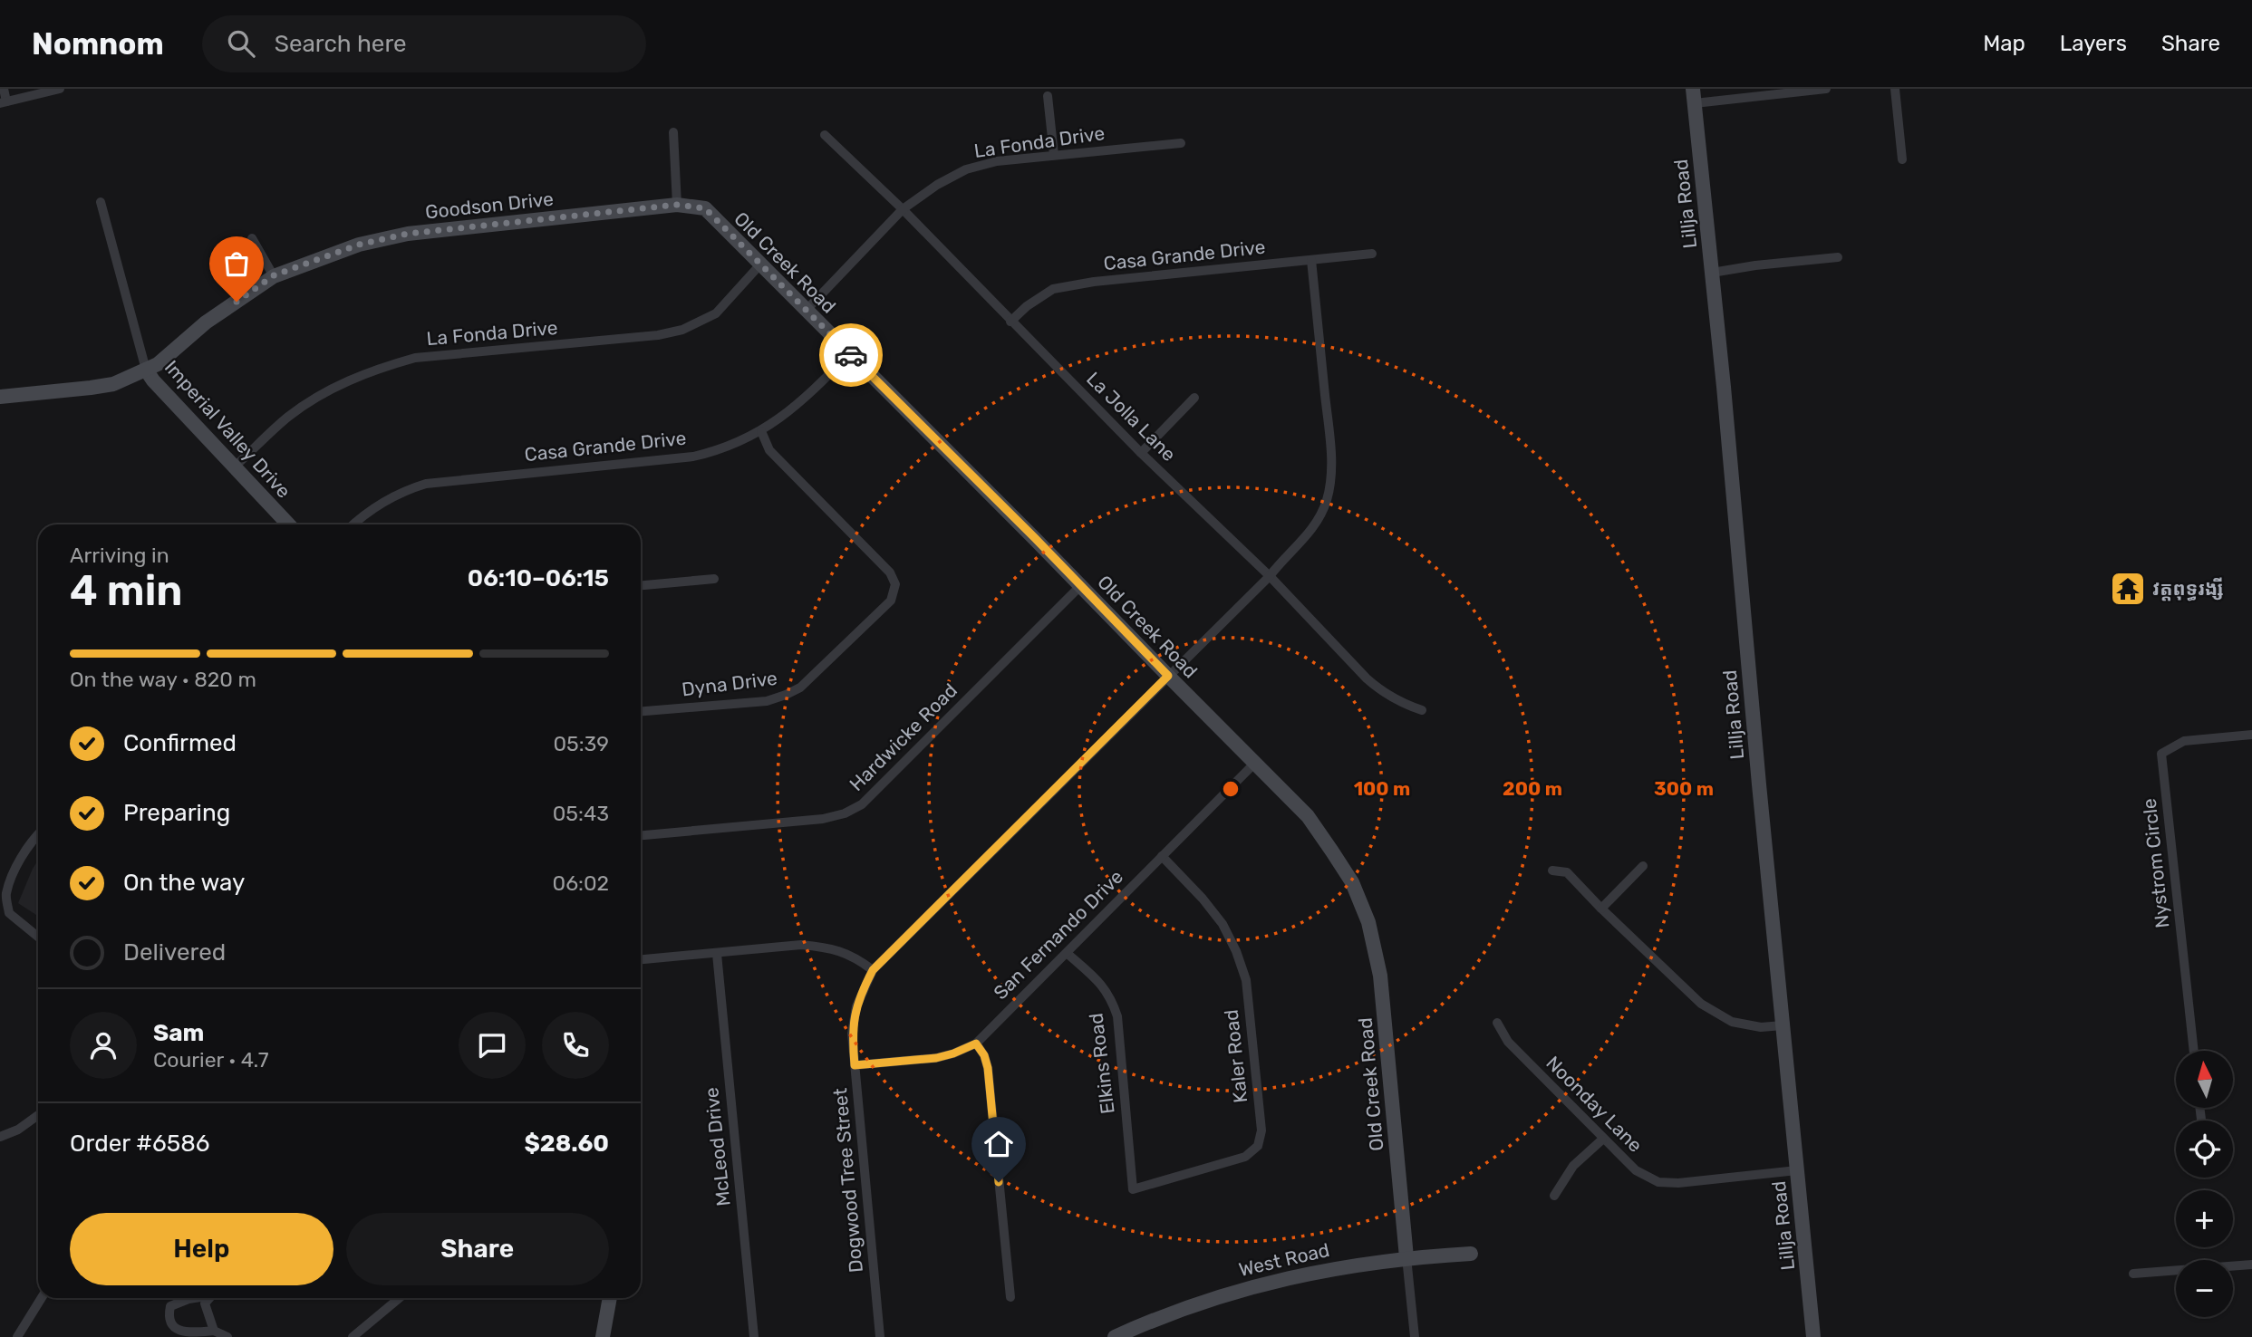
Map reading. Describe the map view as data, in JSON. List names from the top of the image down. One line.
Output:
{"streets":{"street":["La Fonda Drive","Lillja Road","Goodson Drive","Casa Grande Drive","Old Creek Road","La Jolla Lane","Imperial Valley Drive","Dyna Drive","Hardwicke Road","Nystrom Circle","San Fernando Drive","Kaler Road","Elkins Road","Noonday Lane","McLeod Drive","Dogwood Tree Street","West Road"]},"crossings":[["La Fonda Drive","Old Creek Road"],["La Fonda Drive","La Jolla Lane"],["La Fonda Drive","Imperial Valley Drive"],["Lillja Road","Noonday Lane"],["Goodson Drive","Old Creek Road"],["Goodson Drive","Imperial Valley Drive"],["Casa Grande Drive","Old Creek Road"],["Casa Grande Drive","La Jolla Lane"],["Casa Grande Drive","Dyna Drive"],["Casa Grande Drive","Dogwood Tree Street"],["Old Creek Road","Hardwicke Road"],["Old Creek Road","San Fernando Drive"],["Old Creek Road","Dogwood Tree Street"],["Old Creek Road","West Road"],["La Jolla Lane","Dogwood Tree Street"],["San Fernando Drive","Kaler Road"],["San Fernando Drive","Elkins Road"],["San Fernando Drive","Dogwood Tree Street"],["Kaler Road","Elkins Road"]],"places":{"temple":["វត្តពុទ្ធរង្សី"]},"north":"top","page":{"header":"Nomnom","search":"Search here","nav":["Map","Layers","Share"],"heading":["4 min","Arriving in","06:10–06:15"],"panel":["Sam","Courier · 4.7","Order #6586","$28.60"],"bar":"On the way · 820 m","list":[["Confirmed","05:39"],["Preparing","05:43"],["On the way","06:02"],"Delivered"],"map_buttons":["+","−"],"buttons":["Help","Share"]},"rings":["100 m","200 m","300 m"]}
